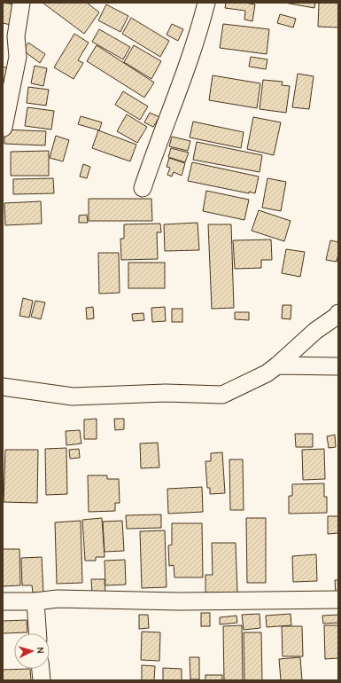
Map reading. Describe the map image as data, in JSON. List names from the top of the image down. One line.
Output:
{"north":"right"}
